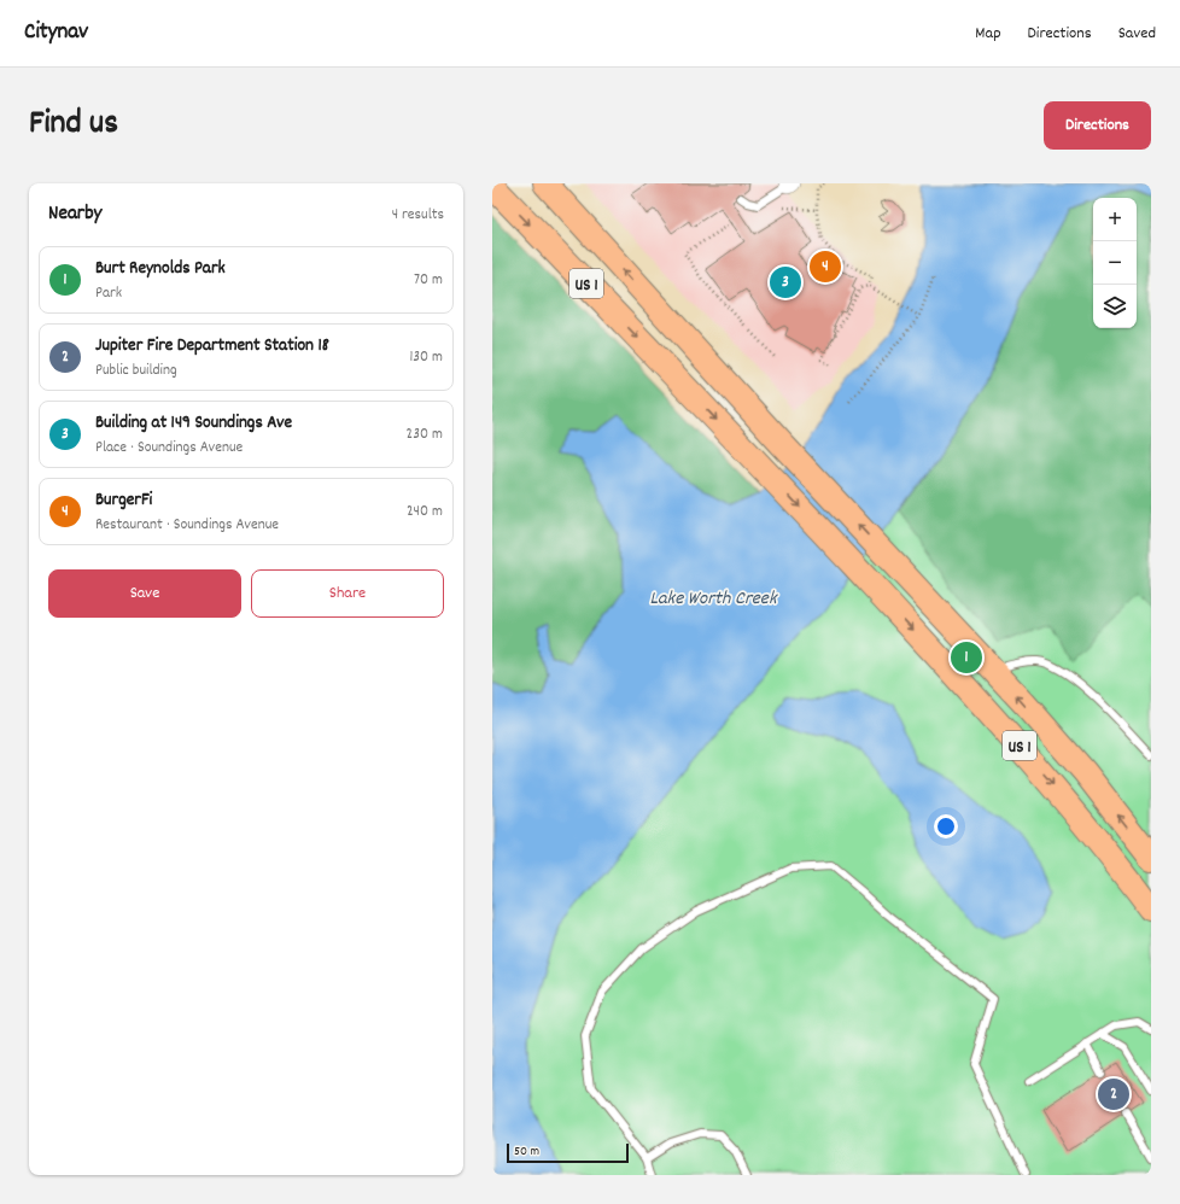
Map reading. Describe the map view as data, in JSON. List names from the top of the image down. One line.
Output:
{"streets":{"main road":["US 1"]},"water":["Lake Worth Creek"],"scale_bar":"50 m","page":{"header":"Citynav","nav":["Map","Directions","Saved"],"title":"Find us","buttons":["Directions",["Save","Share"]],"heading":["Nearby","4 results"],"map_buttons":["+","−"],"list":[{"mark":"1","name":"Burt Reynolds Park","note":"Park","value":"70 m"},{"mark":"2","name":"Jupiter Fire Department Station 18","note":"Public building","value":"130 m"},{"mark":"3","name":"Building at 149 Soundings Ave","note":"Place · Soundings Avenue","value":"230 m"},{"mark":"4","name":"BurgerFi","note":"Restaurant · Soundings Avenue","value":"240 m"}],"pins":["4","3","1","2"],"scale":"50 m"}}
